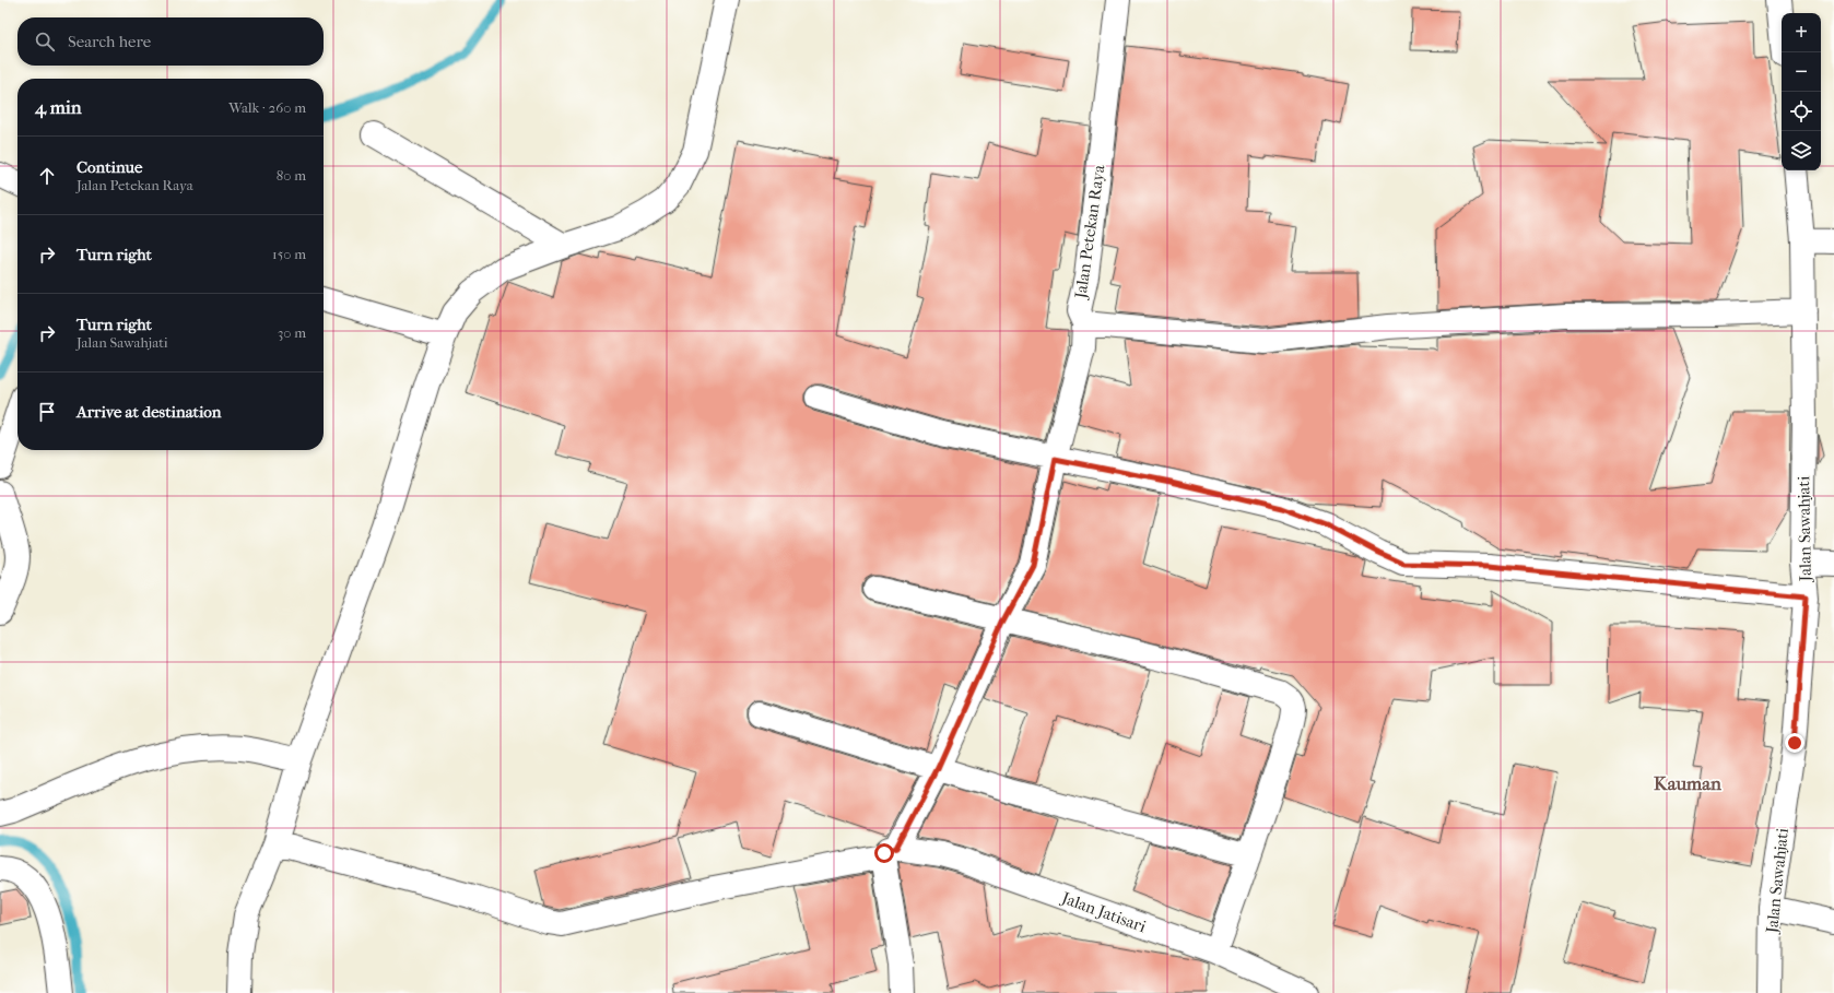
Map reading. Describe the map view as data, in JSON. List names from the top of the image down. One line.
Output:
{"streets":{"street":["Jalan Petekan Raya","Jalan Sawahjati","Jalan Jatisari"]},"crossings":[["Jalan Petekan Raya","Jalan Jatisari"]],"districts":["Kauman"],"page":{"map_buttons":["+","−"],"search":"Search here","heading":["4 min","Walk · 260 m"],"list":[["Continue","Jalan Petekan Raya","80 m"],["Turn right","150 m"],["Turn right","Jalan Sawahjati","30 m"],"Arrive at destination"]}}
